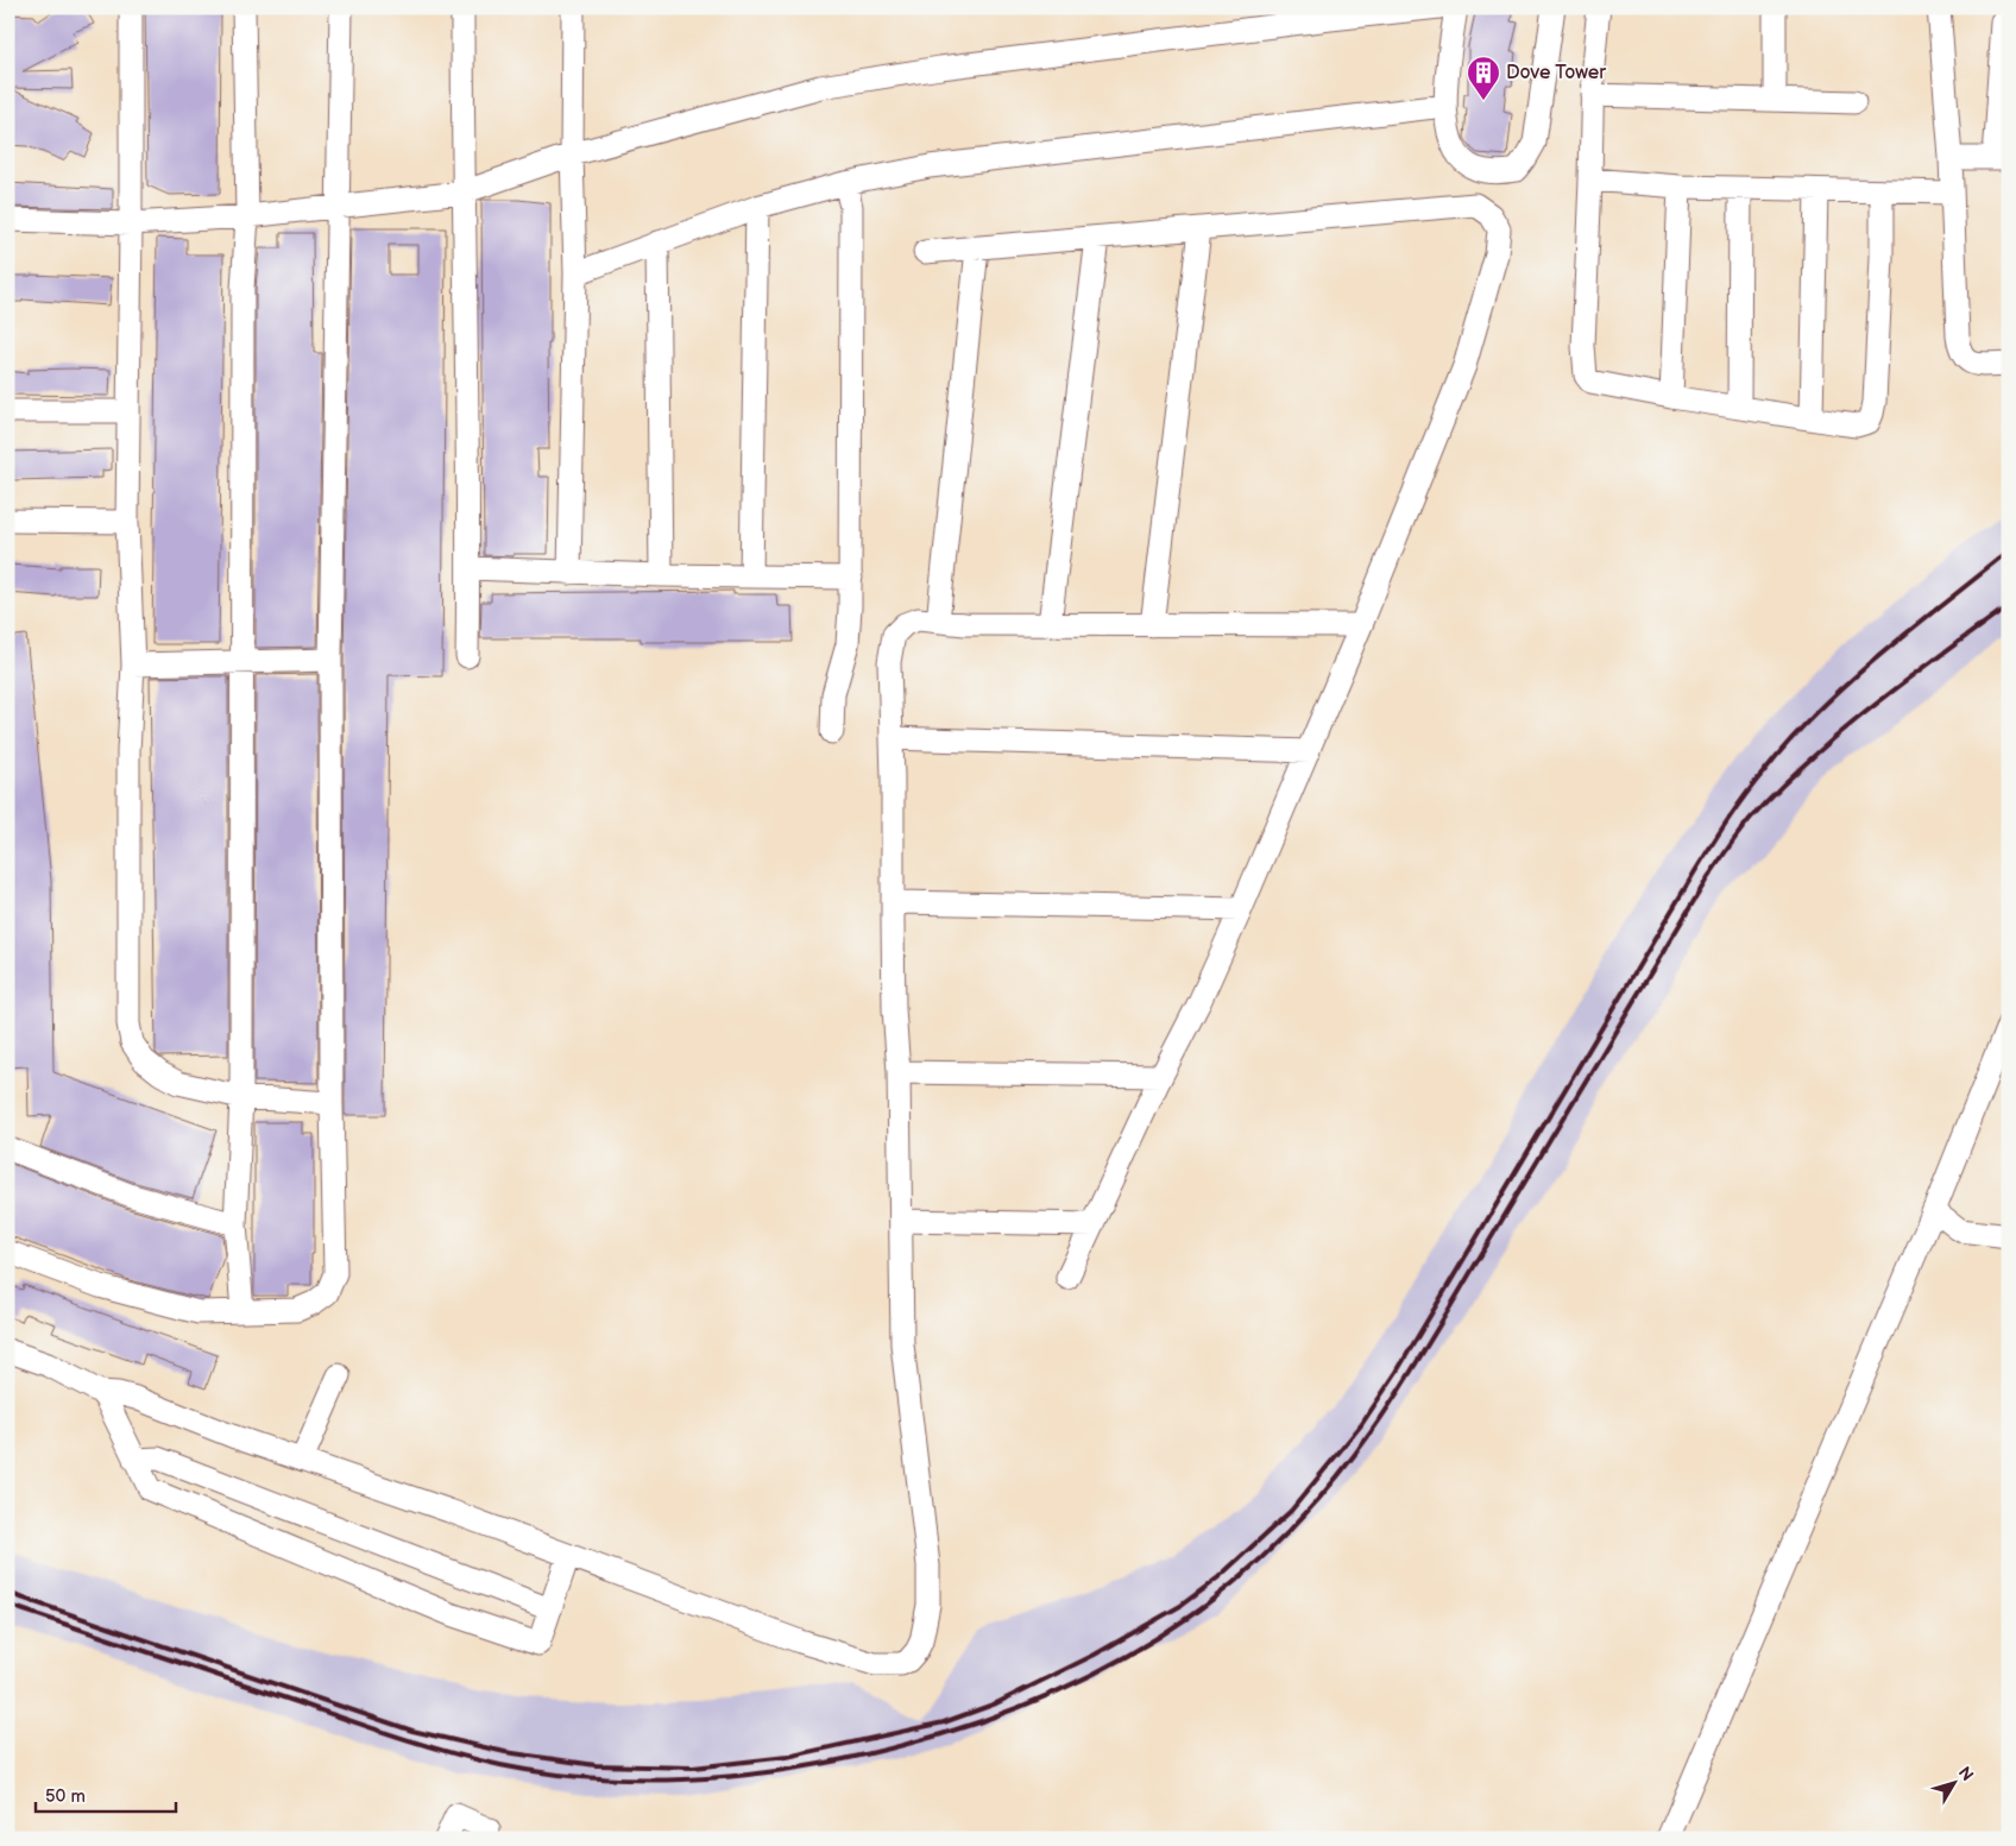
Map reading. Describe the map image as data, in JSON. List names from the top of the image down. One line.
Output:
{"places":{"building":["Dove Tower"]},"scale_bar":"50 m","north":"top right"}
